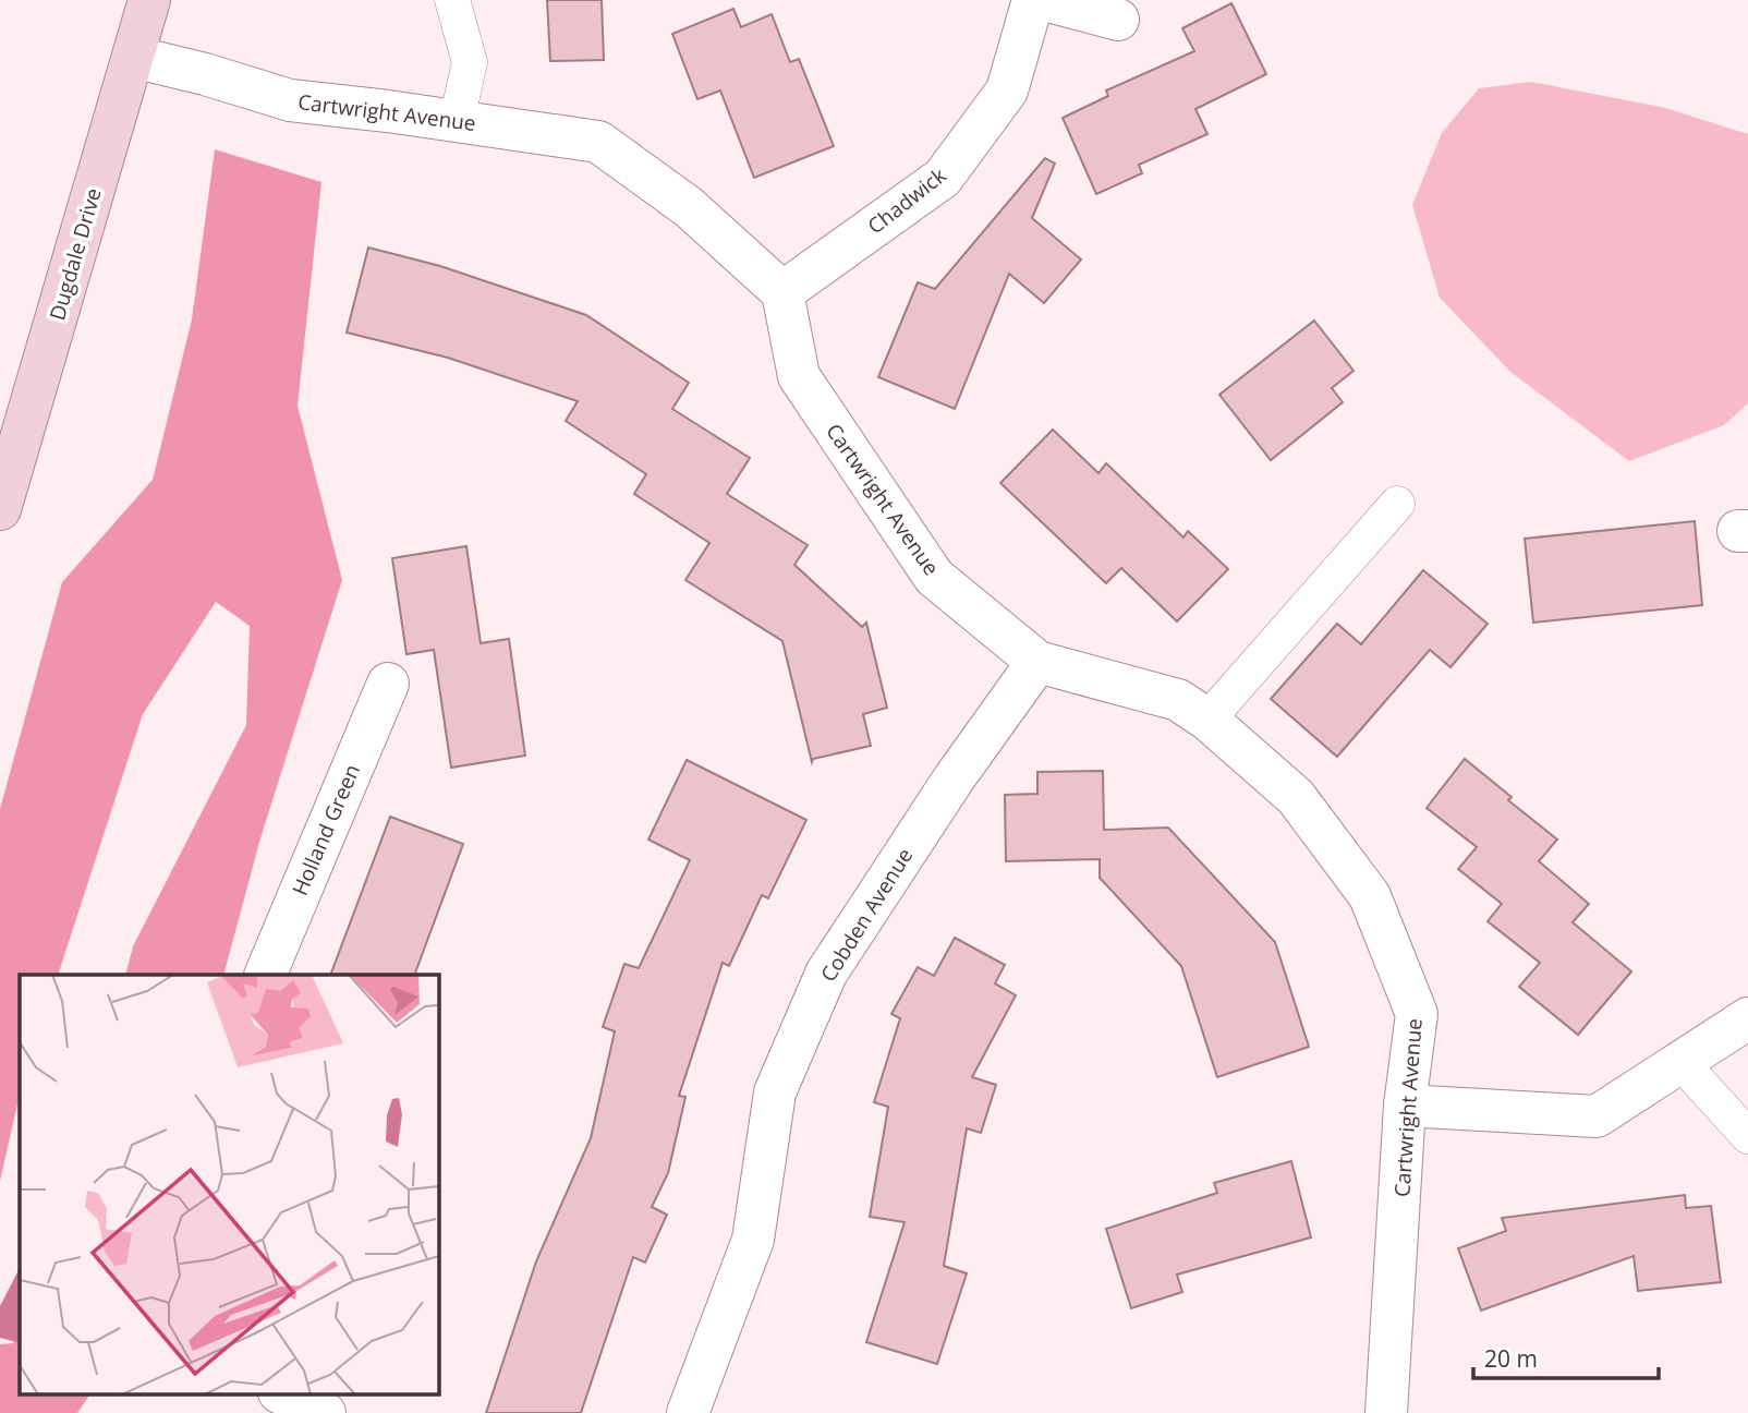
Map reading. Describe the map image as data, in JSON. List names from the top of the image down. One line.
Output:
{"streets":{"street":["Cartwright Avenue","Chadwick","Dugdale Drive","Holland Green","Cobden Avenue"]},"crossings":[["Cartwright Avenue","Chadwick"],["Cartwright Avenue","Dugdale Drive"],["Cartwright Avenue","Cobden Avenue"]],"scale_bar":"20 m"}
